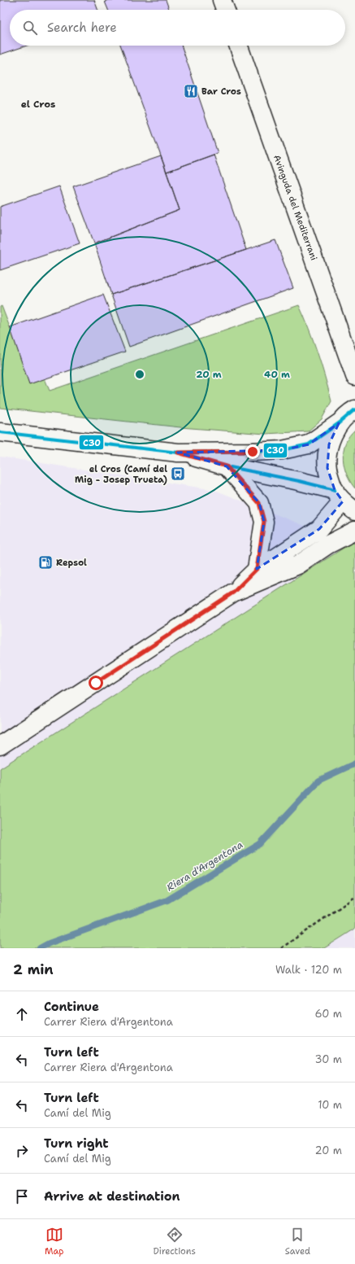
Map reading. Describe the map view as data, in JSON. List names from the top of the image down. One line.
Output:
{"streets":{"street":["Avinguda del Mediterrani"]},"districts":["el Cros"],"water":["Riera d'Argentona"],"places":{"restaurant":["Bar Cros"],"bus stop":["el Cros (Camí del Mig - Josep Trueta)"],"fuel station":["Repsol"]},"lines":["transit line C30"],"page":{"search":"Search here","heading":["2 min","Walk · 120 m"],"list":[["Continue","Carrer Riera d'Argentona","60 m"],["Turn left","Carrer Riera d'Argentona","30 m"],["Turn left","Camí del Mig","10 m"],["Turn right","Camí del Mig","20 m"],"Arrive at destination"],"nav":["Map","Directions","Saved"]},"rings":["20 m","40 m"]}
